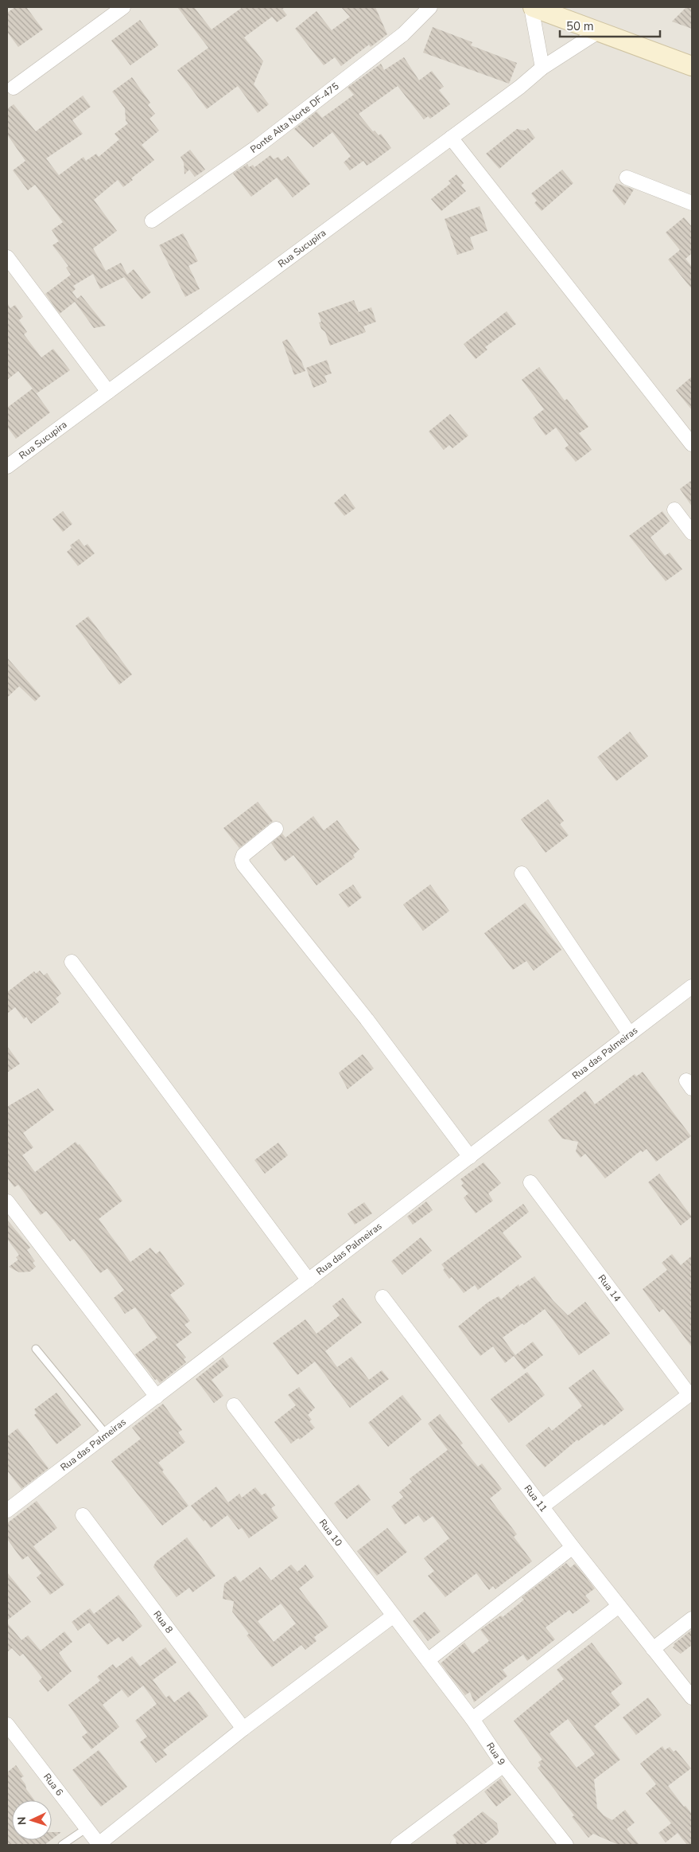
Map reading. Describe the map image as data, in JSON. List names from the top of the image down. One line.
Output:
{"streets":{"street":["Ponte Alta Norte DF-475","Rua Sucupira","Rua das Palmeiras","Rua 14","Rua 11","Rua 10","Rua 8","Rua 9","Rua 6"]},"crossings":[["Rua 10","Rua 9"]],"scale_bar":"50 m","north":"left"}
